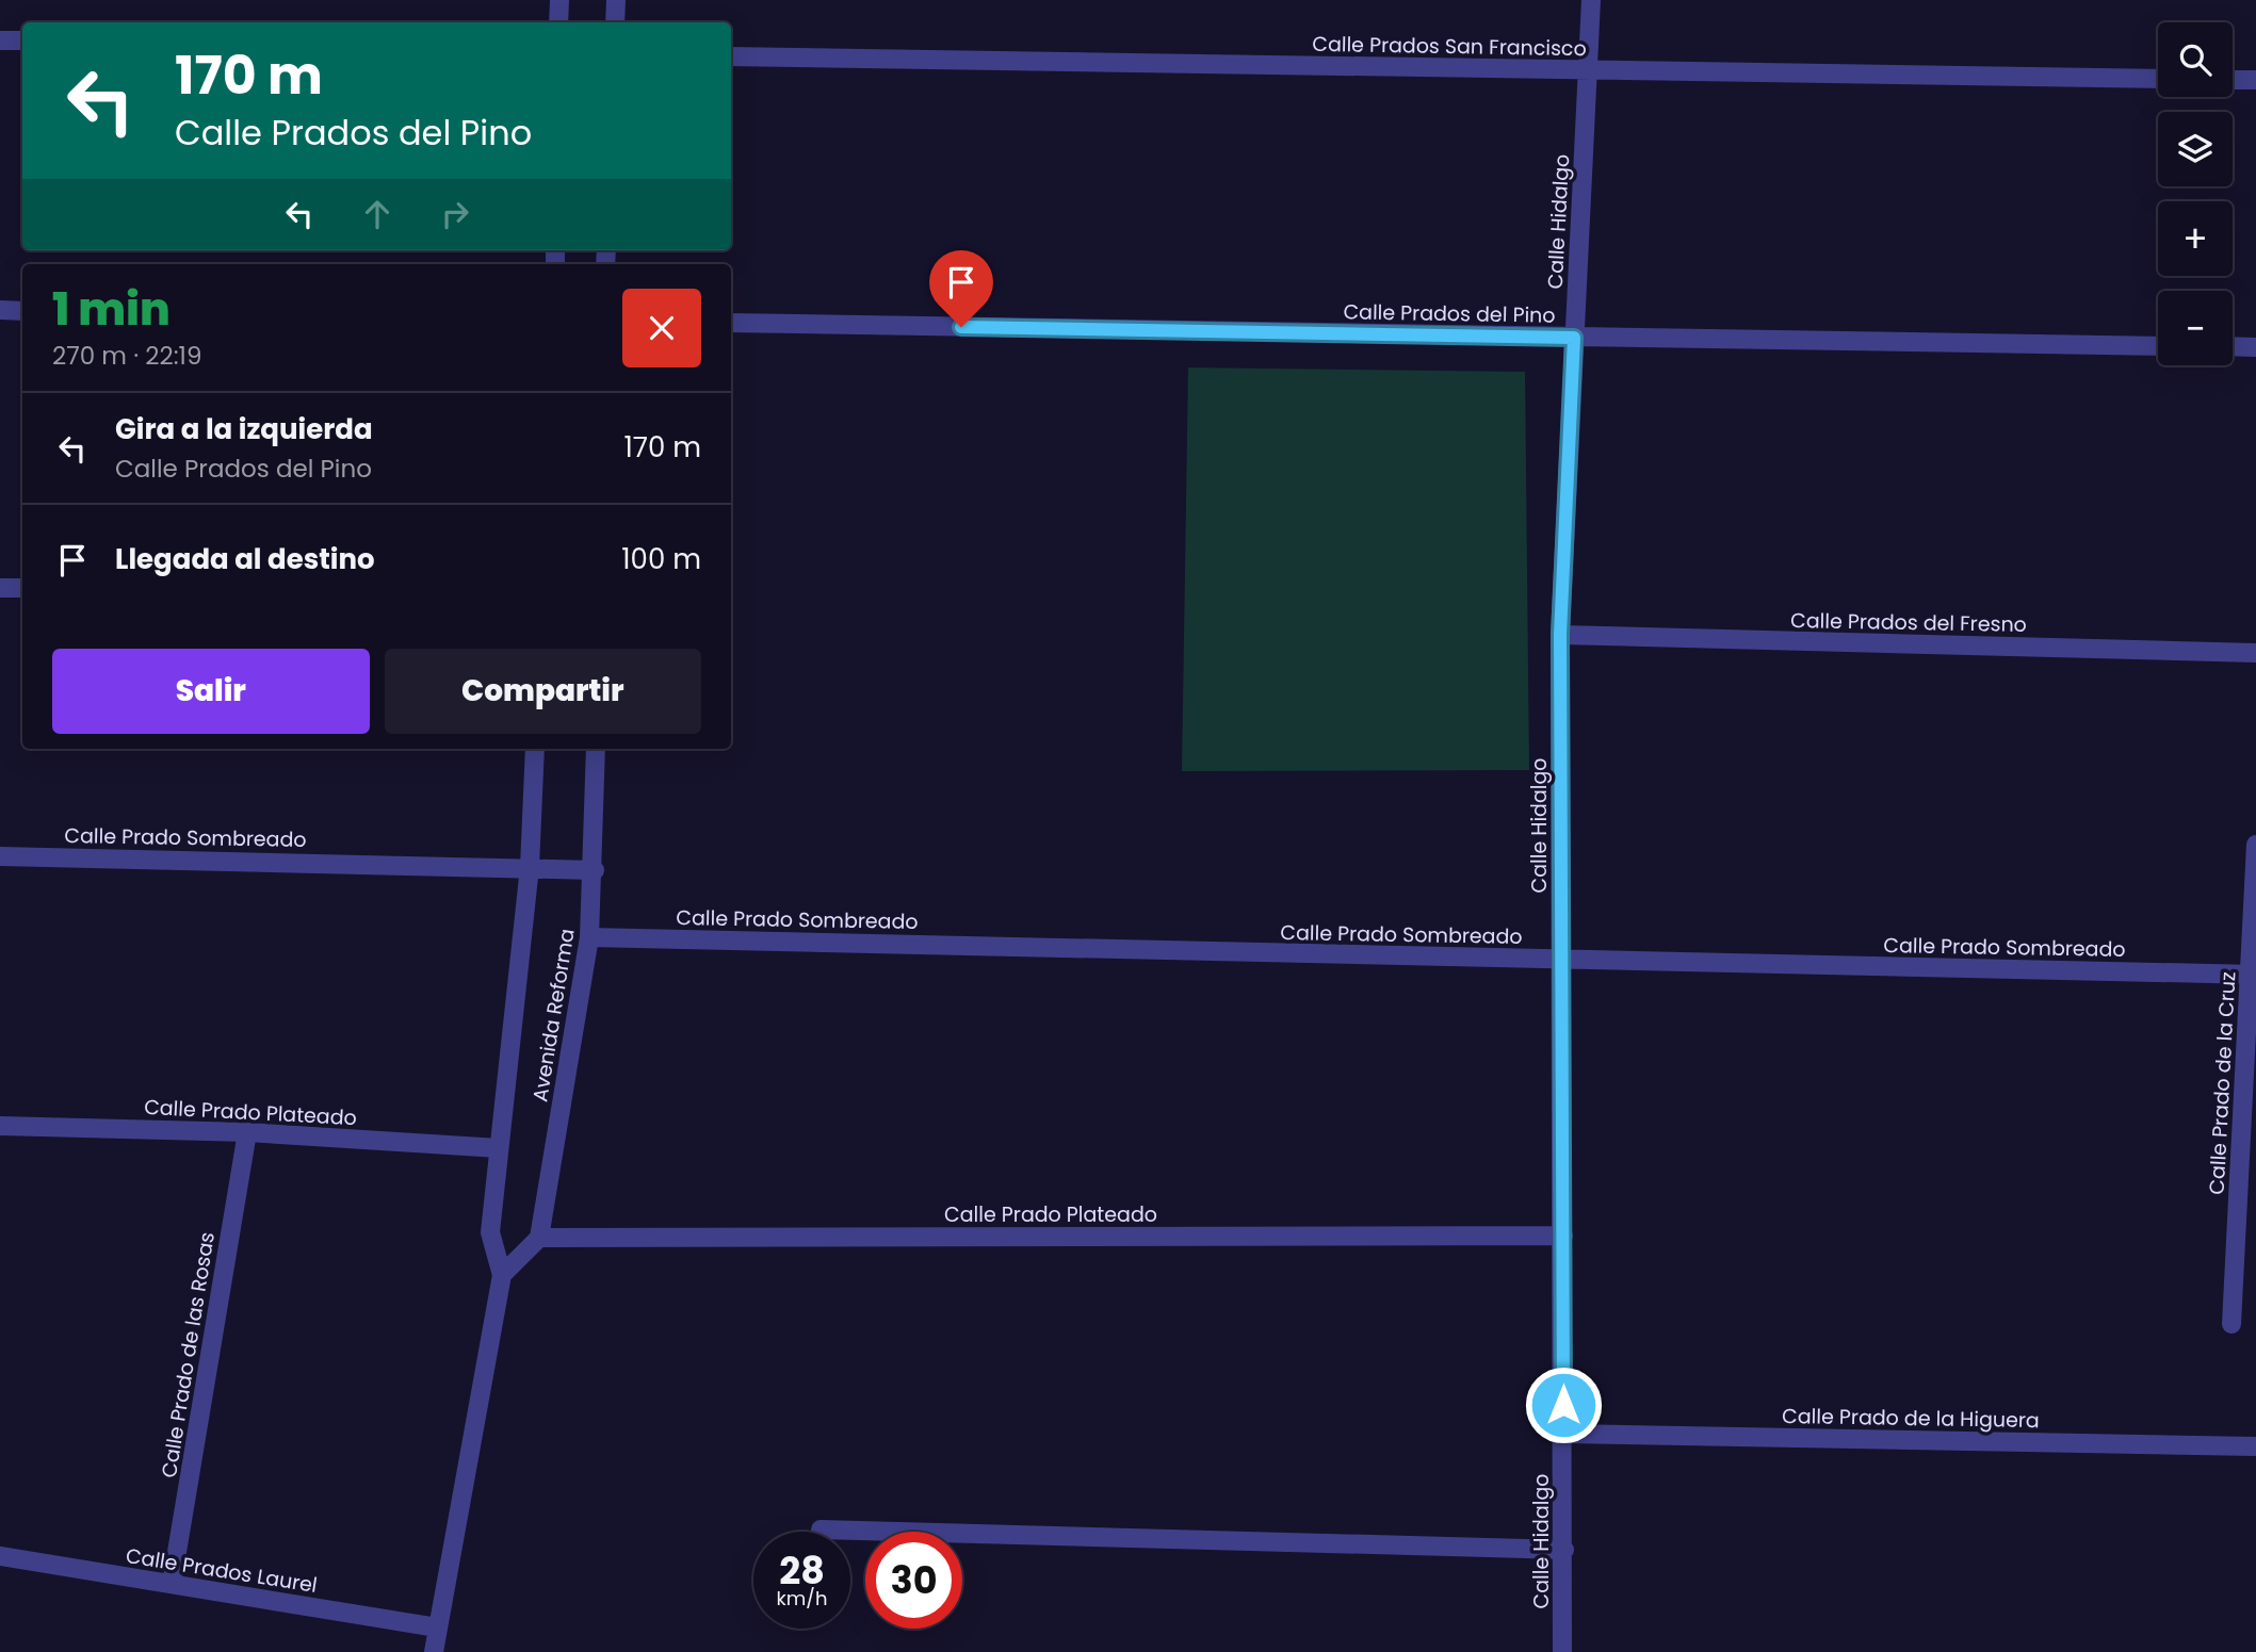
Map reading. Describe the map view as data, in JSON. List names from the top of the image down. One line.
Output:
{"streets":{"street":["Calle Prados San Francisco","Calle Hidalgo","Calle Prados del Pino","Calle Prados del Fresno","Calle Prado Sombreado","Avenida Reforma","Calle Prado de la Cruz","Calle Prado Plateado","Calle Prado de las Rosas","Calle Prado de la Higuera","Calle Prados Laurel"]},"crossings":[["Calle Prados San Francisco","Calle Hidalgo"],["Calle Hidalgo","Calle Prados del Pino"],["Calle Hidalgo","Calle Prados del Fresno"],["Calle Hidalgo","Calle Prado Sombreado"],["Calle Hidalgo","Calle Prado Plateado"],["Calle Hidalgo","Calle Prado de la Higuera"],["Calle Prado Sombreado","Avenida Reforma"],["Calle Prado Sombreado","Calle Prado de la Cruz"],["Avenida Reforma","Calle Prado Plateado"],["Avenida Reforma","Calle Prados Laurel"],["Calle Prado Plateado","Calle Prado de las Rosas"],["Calle Prado de las Rosas","Calle Prados Laurel"]],"page":{"map_buttons":["+","−"],"turn":["170 m","Calle Prados del Pino"],"heading":["1 min","270 m · 22:19"],"list":[{"name":"Gira a la izquierda","note":"Calle Prados del Pino","value":"170 m"},{"name":"Llegada al destino","value":"100 m"}],"buttons":["Salir","Compartir"],"speed":"28 km/h","limit":"30"}}
